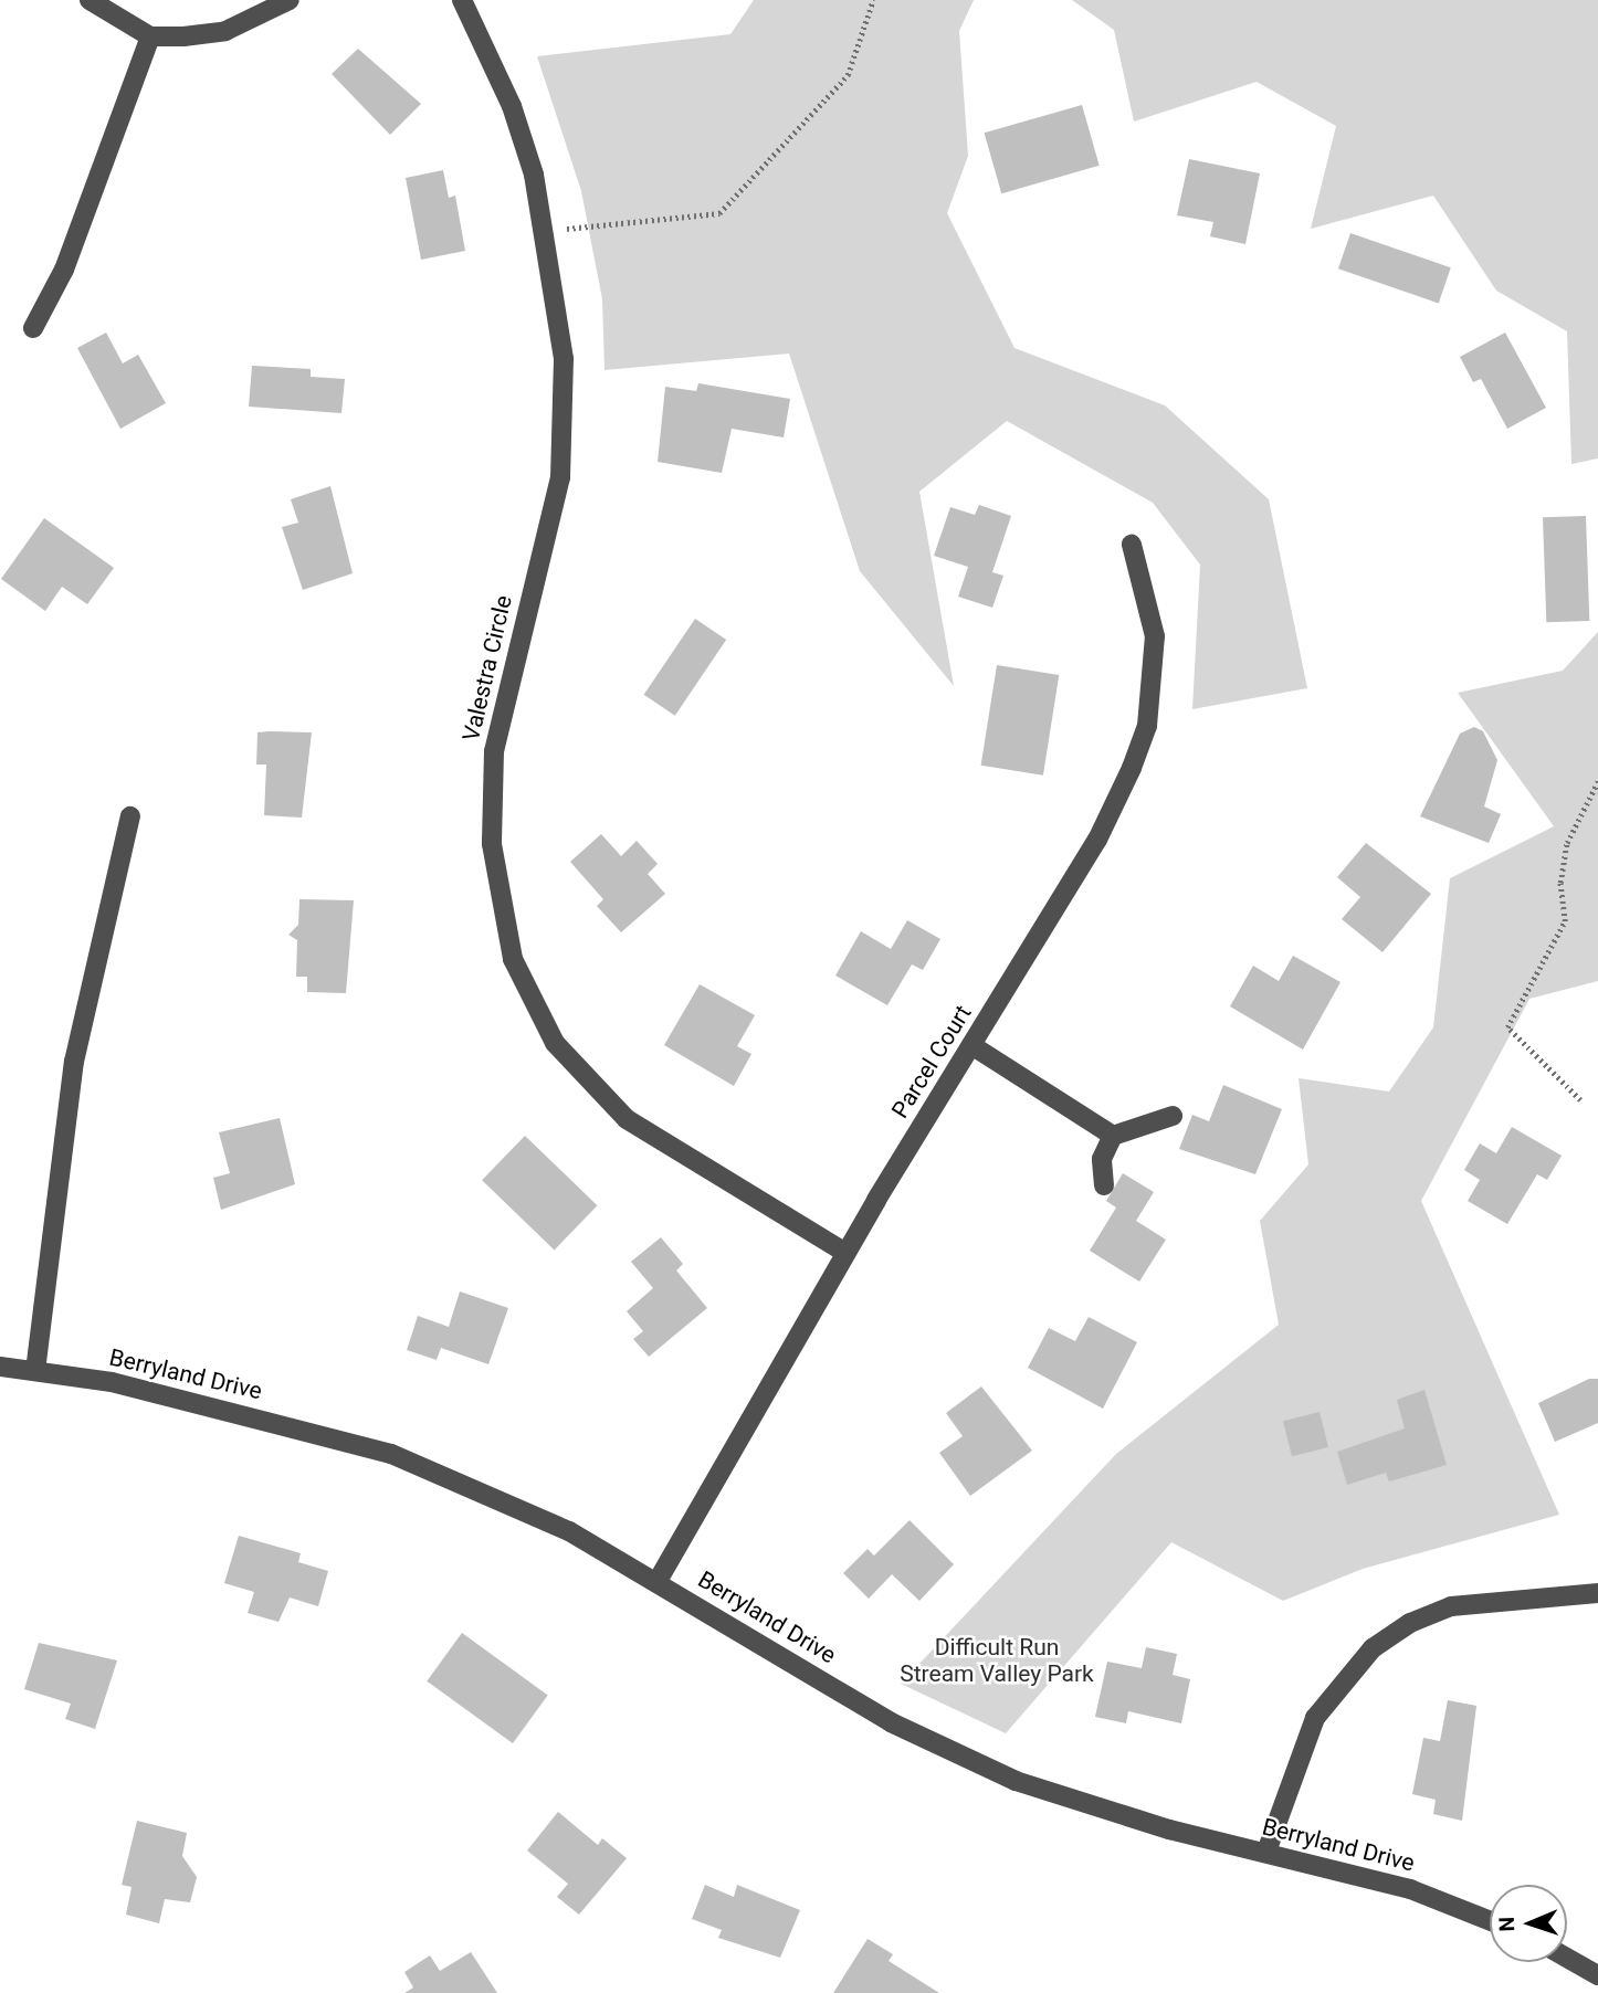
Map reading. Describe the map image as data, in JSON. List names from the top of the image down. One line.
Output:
{"streets":{"street":["Valestra Circle","Parcel Court","Berryland Drive"]},"crossings":[["Valestra Circle","Parcel Court"],["Parcel Court","Berryland Drive"]],"parks":["Difficult Run Stream Valley Park"],"north":"left"}
